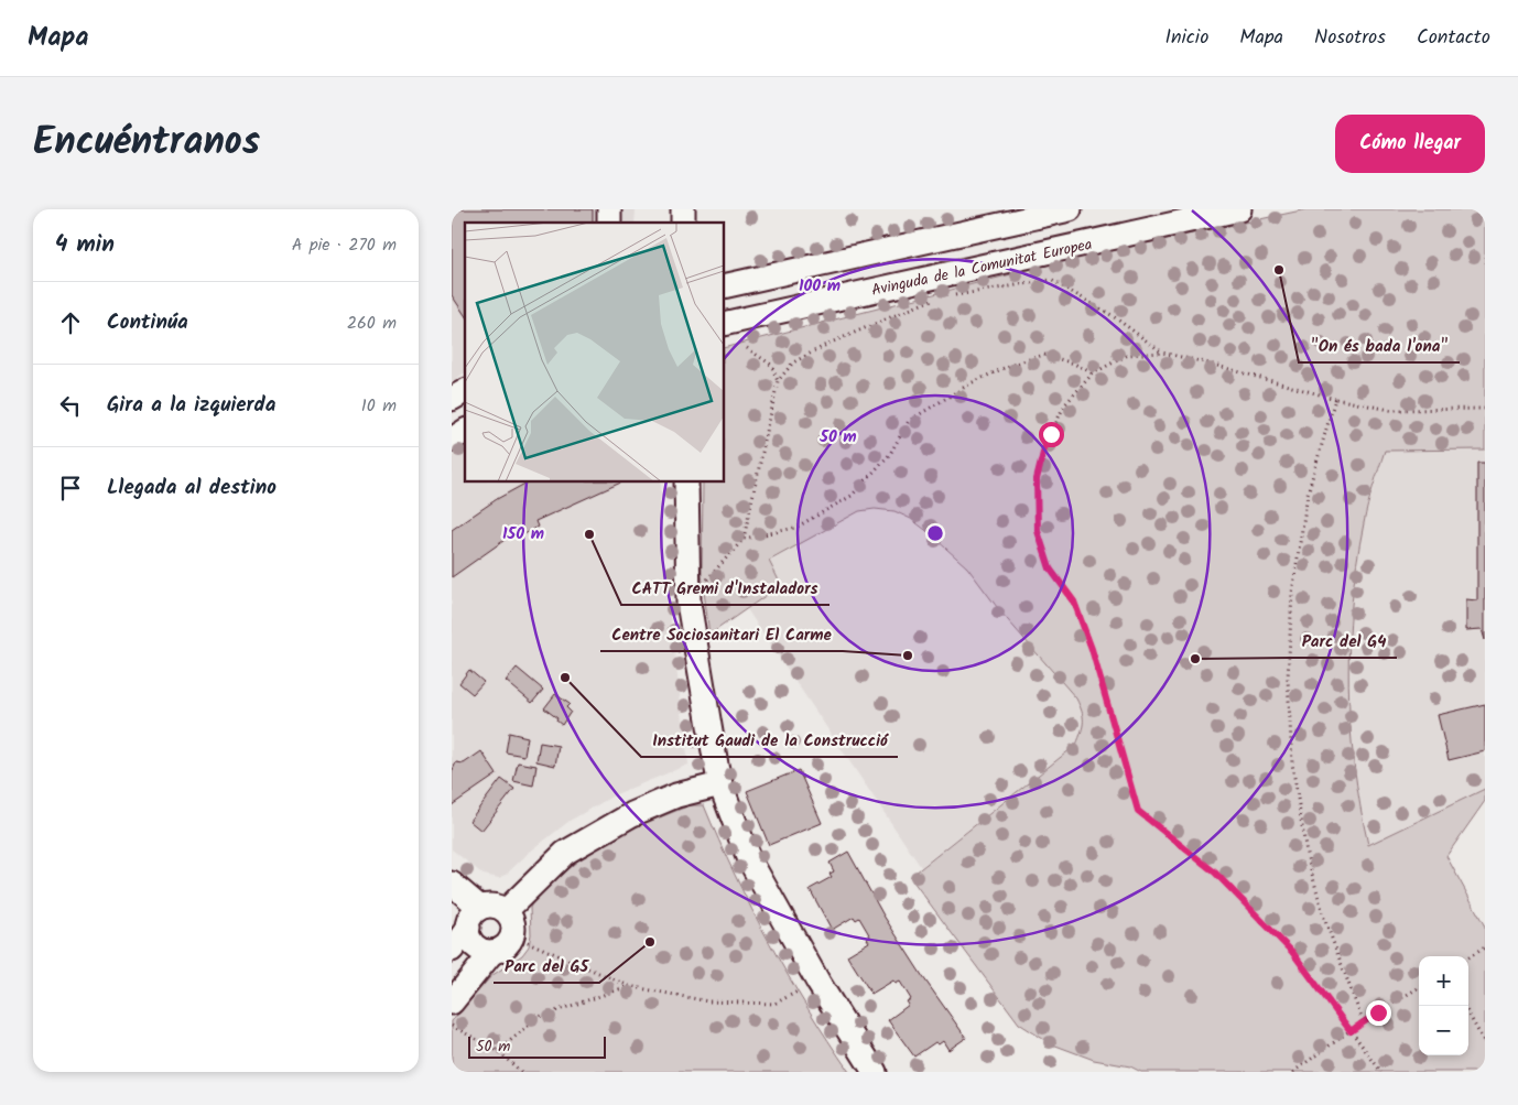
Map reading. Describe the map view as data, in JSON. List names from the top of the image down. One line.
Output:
{"streets":{"street":["Avinguda de la Comunitat Europea"]},"places":["\"On és bada l'ona\"","CATT Gremi d'Instaladors","Centre Sociosanitari El Carme","Parc del G4","Institut Gaudi de la Construcció","Parc del G5"],"scale_bar":"50 m","page":{"header":"Mapa","nav":["Inicio","Mapa","Nosotros","Contacto"],"title":"Encuéntranos","buttons":"Cómo llegar","heading":["4 min","A pie · 270 m"],"list":[["Continúa","260 m"],["Gira a la izquierda","10 m"],"Llegada al destino"],"map_buttons":["+","−"],"scale":"50 m"},"rings":["100 m","50 m","150 m"]}
